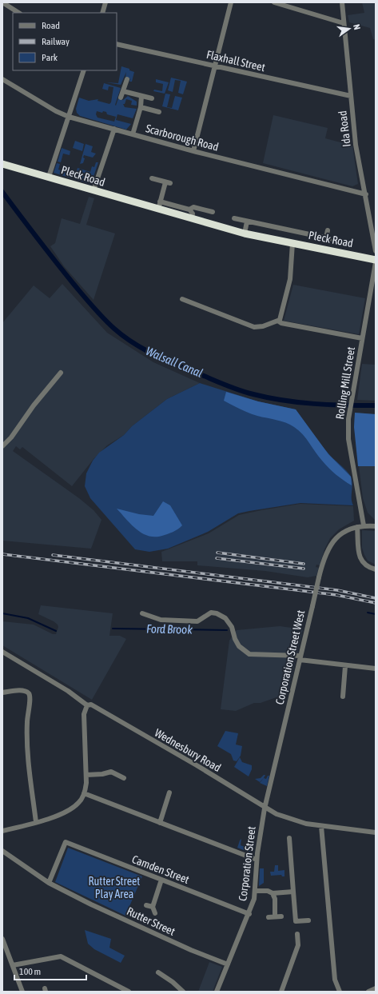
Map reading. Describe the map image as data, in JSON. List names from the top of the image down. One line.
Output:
{"streets":{"highway":["Pleck Road"],"street":["Flaxhall Street","Ida Road","Scarborough Road","Rolling Mill Street","Corporation Street West","Wednesbury Road","Corporation Street","Camden Street","Rutter Street"]},"crossings":[["Flaxhall Street","Ida Road"],["Ida Road","Scarborough Road"],["Rolling Mill Street","Corporation Street West"],["Corporation Street West","Wednesbury Road"],["Corporation Street West","Corporation Street"],["Wednesbury Road","Corporation Street"],["Corporation Street","Camden Street"],["Corporation Street","Rutter Street"],["Camden Street","Rutter Street"]],"water":["Walsall Canal","Ford Brook"],"parks":["Rutter Street Play Area"],"legend":["Road","Railway","Park"],"scale_bar":"100 m","north":"right"}
